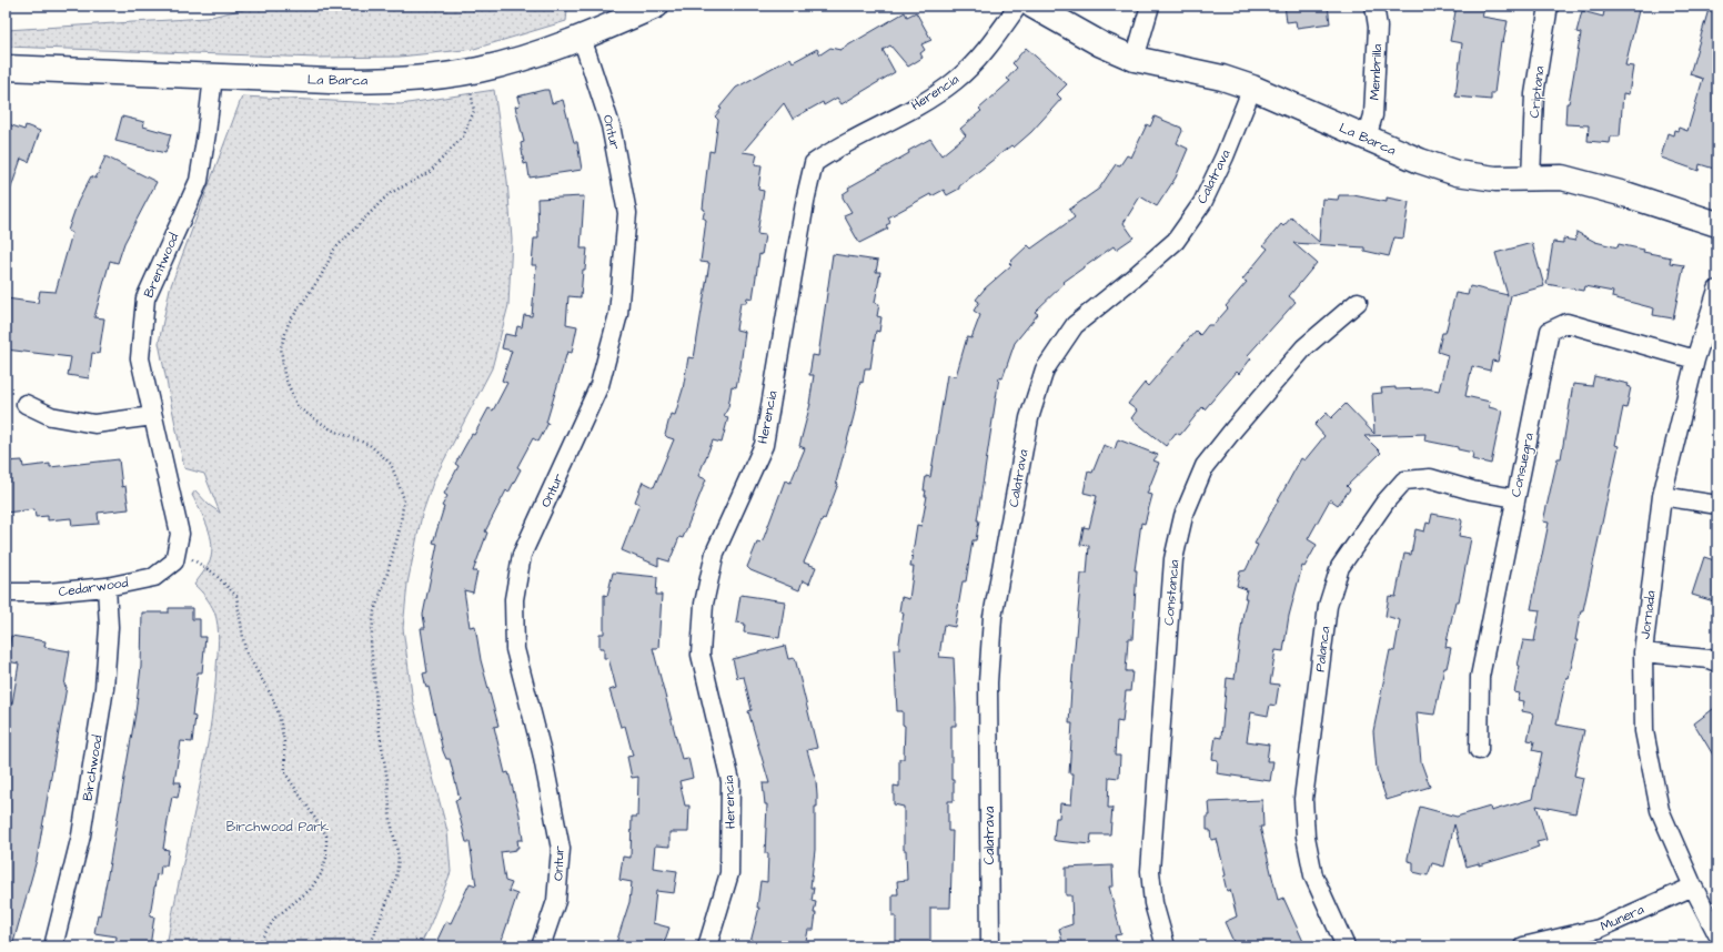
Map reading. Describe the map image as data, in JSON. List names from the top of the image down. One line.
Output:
{"streets":{"street":["Membrilla","La Barca","Herencia","Criptana","Ontur","Calatrava","Brentwood","Consuegra","Cedarwood","Constancia","Jornada","Palanca","Birchwood","Munera"]},"crossings":[["Membrilla","La Barca"],["La Barca","Criptana"],["La Barca","Ontur"],["La Barca","Calatrava"],["La Barca","Brentwood"],["Brentwood","Cedarwood"],["Consuegra","Jornada"],["Consuegra","Palanca"],["Cedarwood","Birchwood"],["Jornada","Munera"]],"parks":["Birchwood Park"]}
